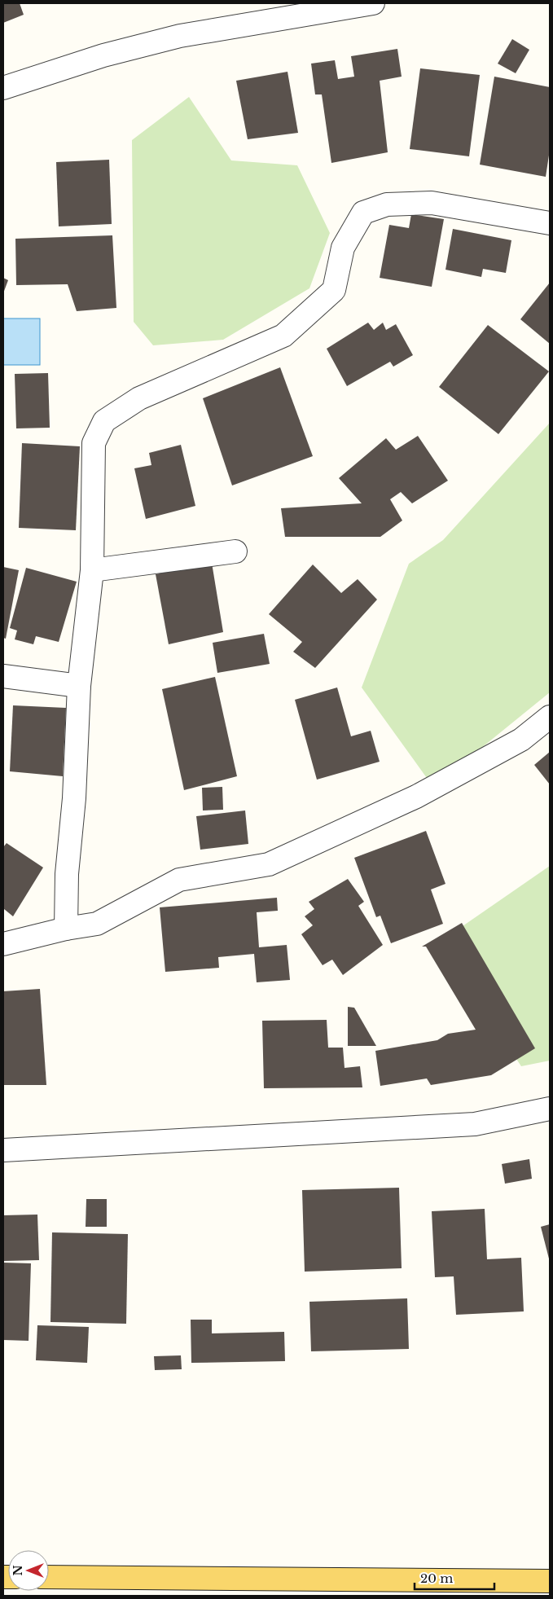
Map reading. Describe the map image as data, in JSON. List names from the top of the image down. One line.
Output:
{"scale_bar":"20 m","north":"left"}
